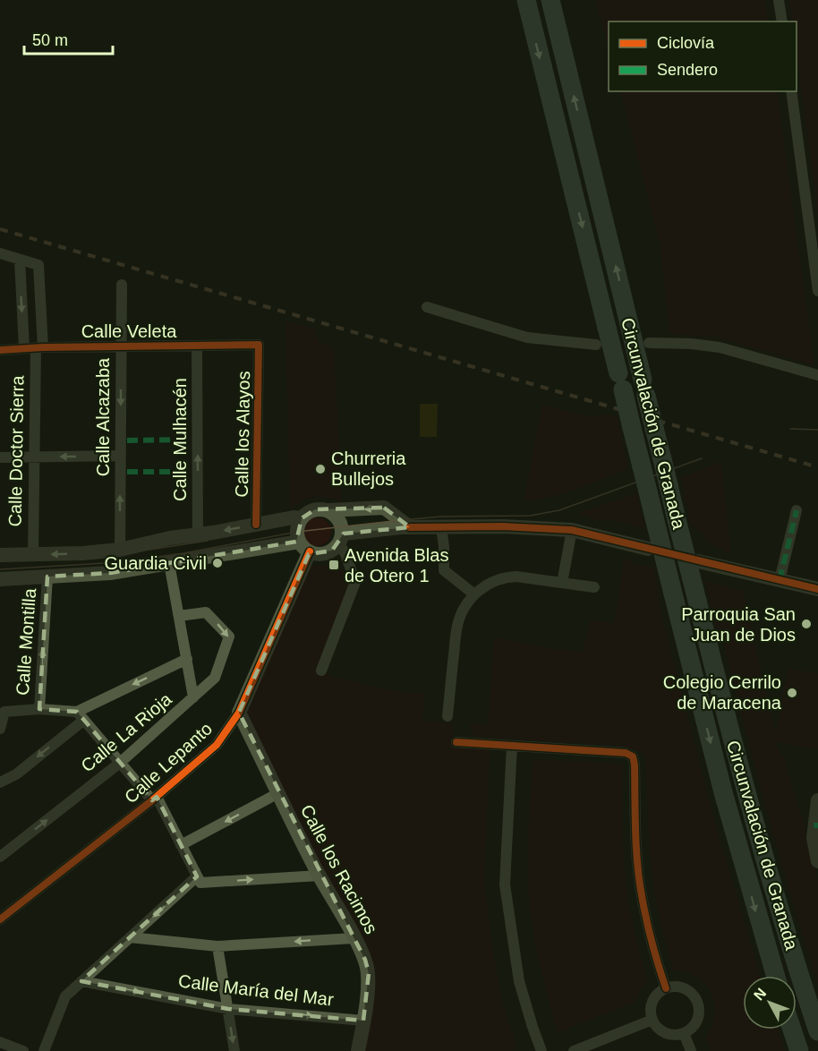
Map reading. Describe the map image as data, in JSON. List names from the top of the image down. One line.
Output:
{"streets":{"highway":["Circunvalación de Granada"],"street":["Calle Veleta","Calle Alcazaba","Calle los Alayos","Calle Mulhacén","Calle Doctor Sierra","Calle Montilla","Calle La Rioja","Calle Lepanto","Calle los Racimos","Calle María del Mar"]},"crossings":[["Calle Veleta","Calle Alcazaba"],["Calle Veleta","Calle los Alayos"],["Calle Veleta","Calle Mulhacén"],["Calle Veleta","Calle Doctor Sierra"],["Calle Lepanto","Calle los Racimos"],["Calle los Racimos","Calle María del Mar"]],"one_way":["Calle Mulhacén","Calle Montilla"],"places":{"other":["Churreria Bullejos","Guardia Civil","Parroquia San Juan de Dios","Colegio Cerrilo de Maracena"],"transit":["Avenida Blas de Otero 1"]},"legend":["Ciclovía","Sendero"],"scale_bar":"50 m","north":"top left"}
